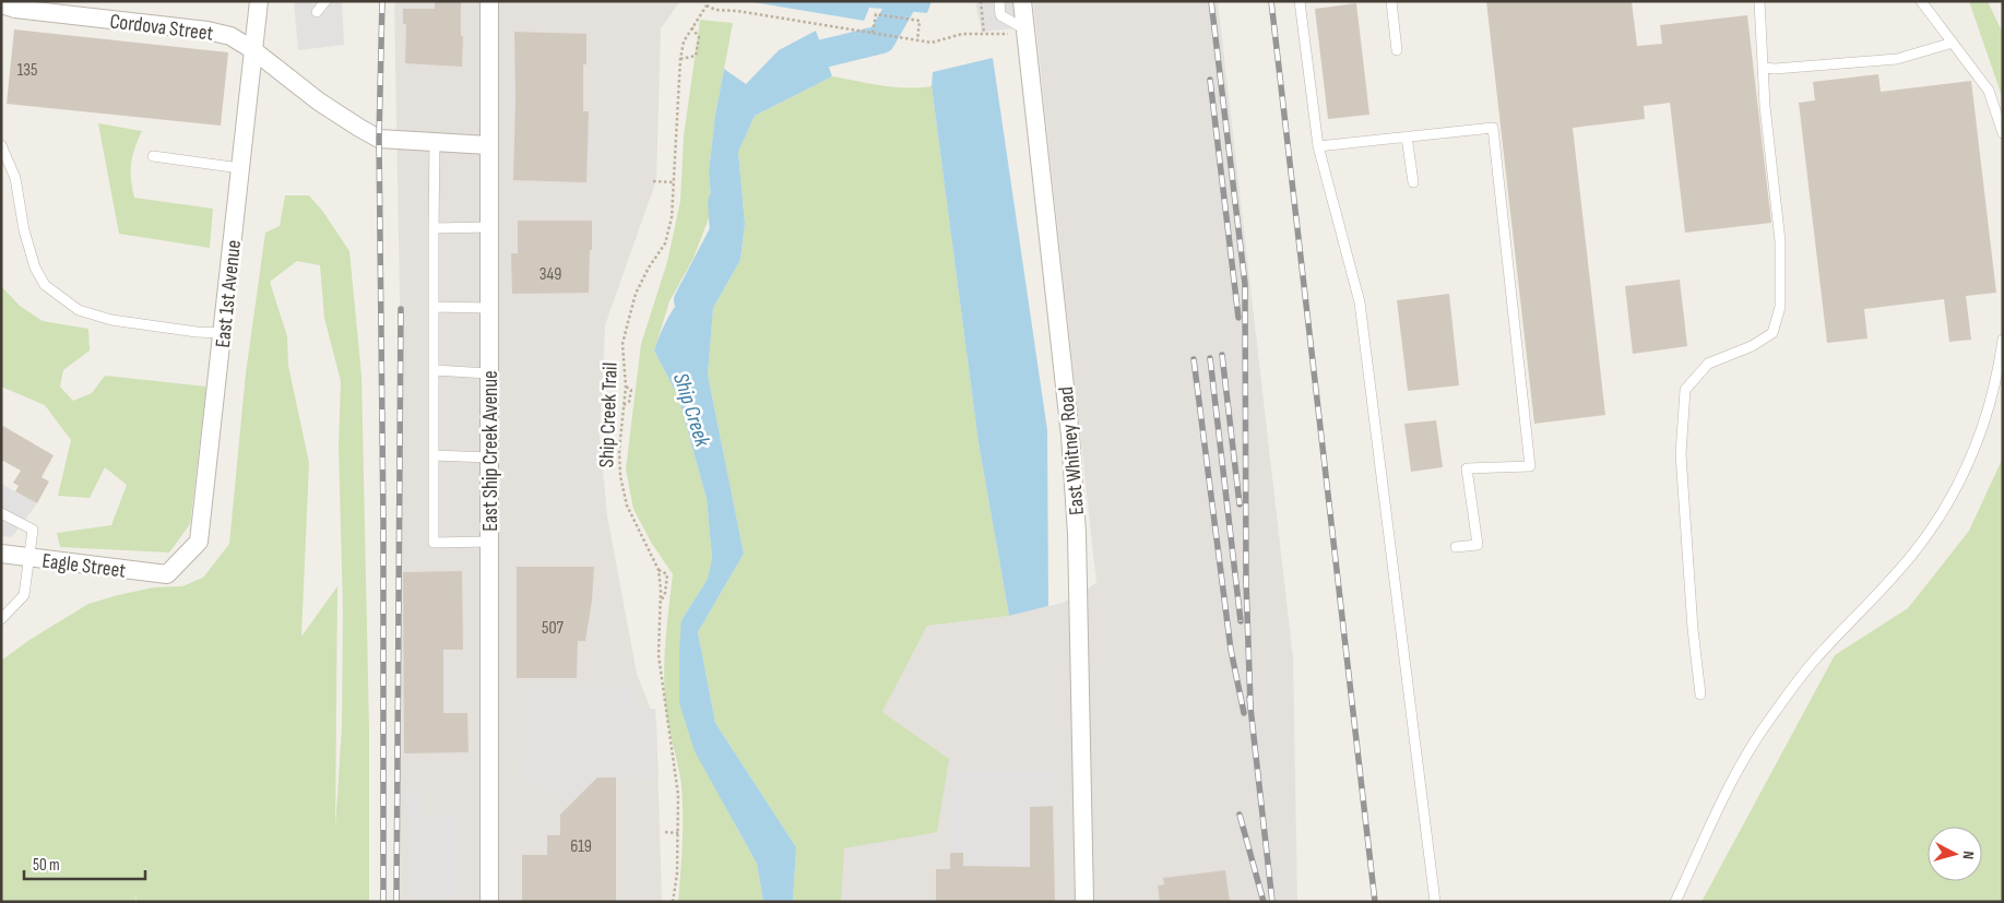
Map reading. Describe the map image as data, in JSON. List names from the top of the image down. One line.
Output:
{"streets":{"street":["Cordova Street","East 1st Avenue","East Ship Creek Avenue","East Whitney Road","Eagle Street"],"path":["Ship Creek Trail"]},"crossings":[["Cordova Street","East 1st Avenue"],["Cordova Street","East Ship Creek Avenue"],["East 1st Avenue","Eagle Street"]],"water":["Ship Creek"],"house_numbers":["135","349","507","619"],"scale_bar":"50 m","north":"right"}
